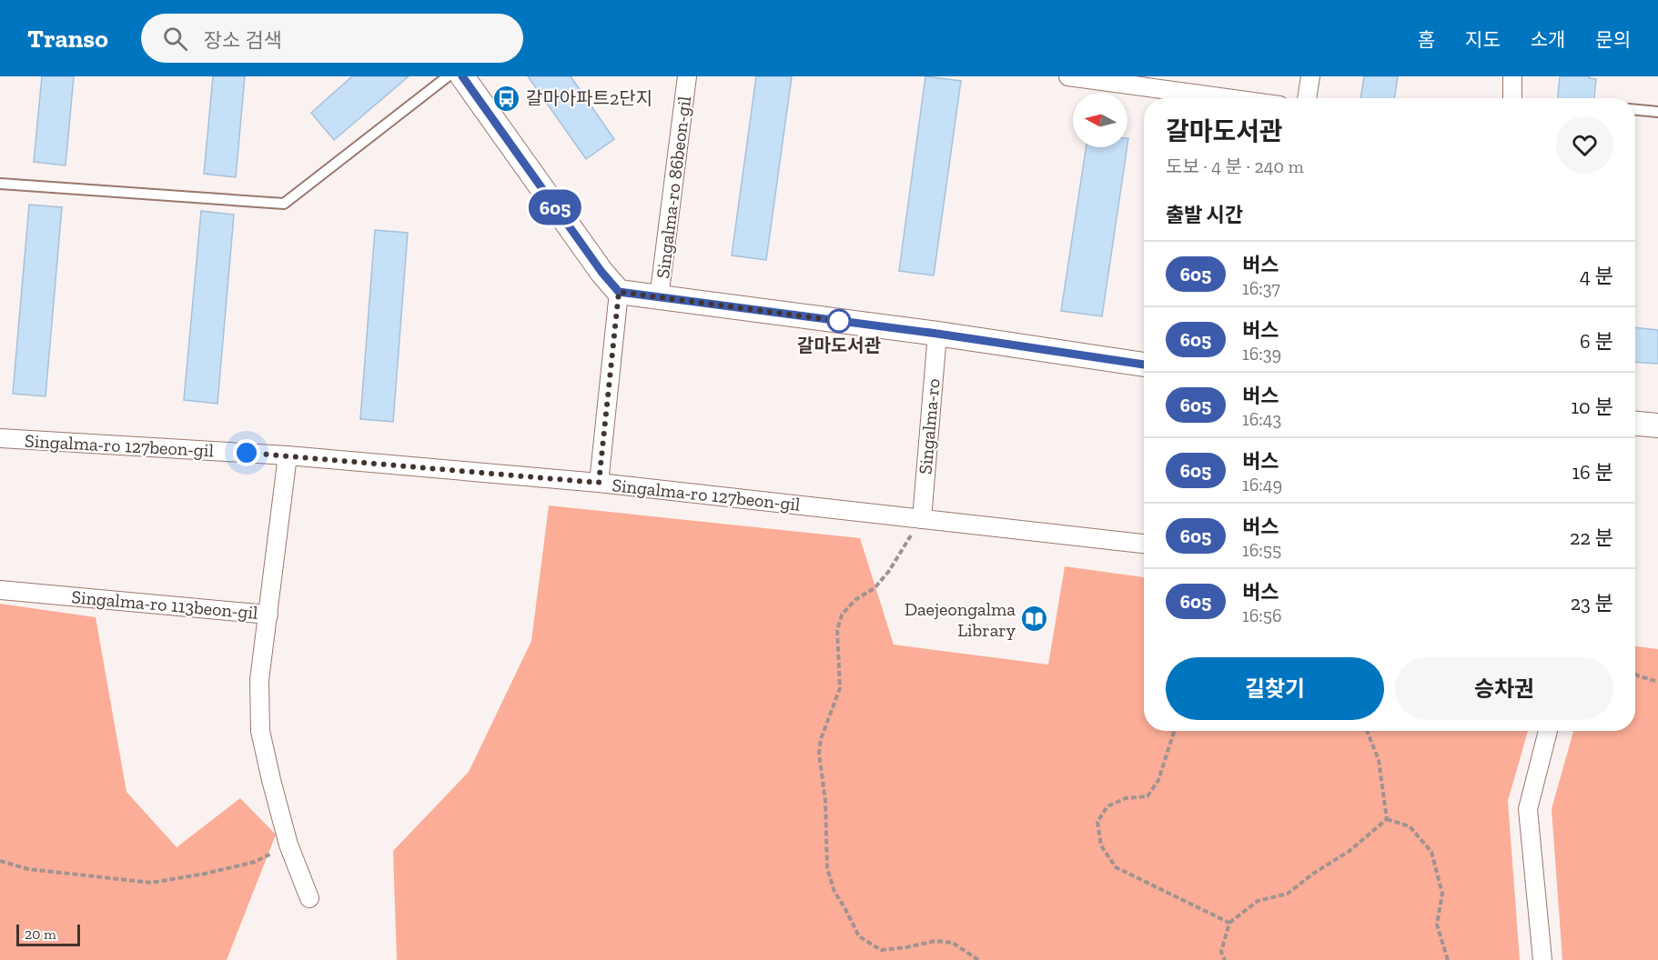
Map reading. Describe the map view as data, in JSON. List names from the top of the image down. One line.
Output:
{"streets":{"street":["Singalma-ro 86beon-gil","Singalma-ro","Singalma-ro 127beon-gil","Singalma-ro 113beon-gil"]},"crossings":[["Singalma-ro","Singalma-ro 127beon-gil"],["Singalma-ro 127beon-gil","Singalma-ro 113beon-gil"]],"places":{"bus stop":["갈마아파트2단지"],"other":["갈마도서관"],"library":["Daejeongalma Library"]},"lines":["bus line 605"],"scale_bar":"20 m","north":"left","page":{"header":"Transo","search":"장소 검색","nav":["홈","지도","소개","문의"],"on_map":"605","heading":[["갈마도서관","도보 · 4 분 · 240 m"],"출발 시간"],"list":[{"mark":"605","name":"버스","note":"16:37","value":"4 분"},{"mark":"605","name":"버스","note":"16:39","value":"6 분"},{"mark":"605","name":"버스","note":"16:43","value":"10 분"},{"mark":"605","name":"버스","note":"16:49","value":"16 분"},{"mark":"605","name":"버스","note":"16:55","value":"22 분"},{"mark":"605","name":"버스","note":"16:56","value":"23 분"}],"buttons":["길찾기","승차권"],"scale":"20 m"}}
